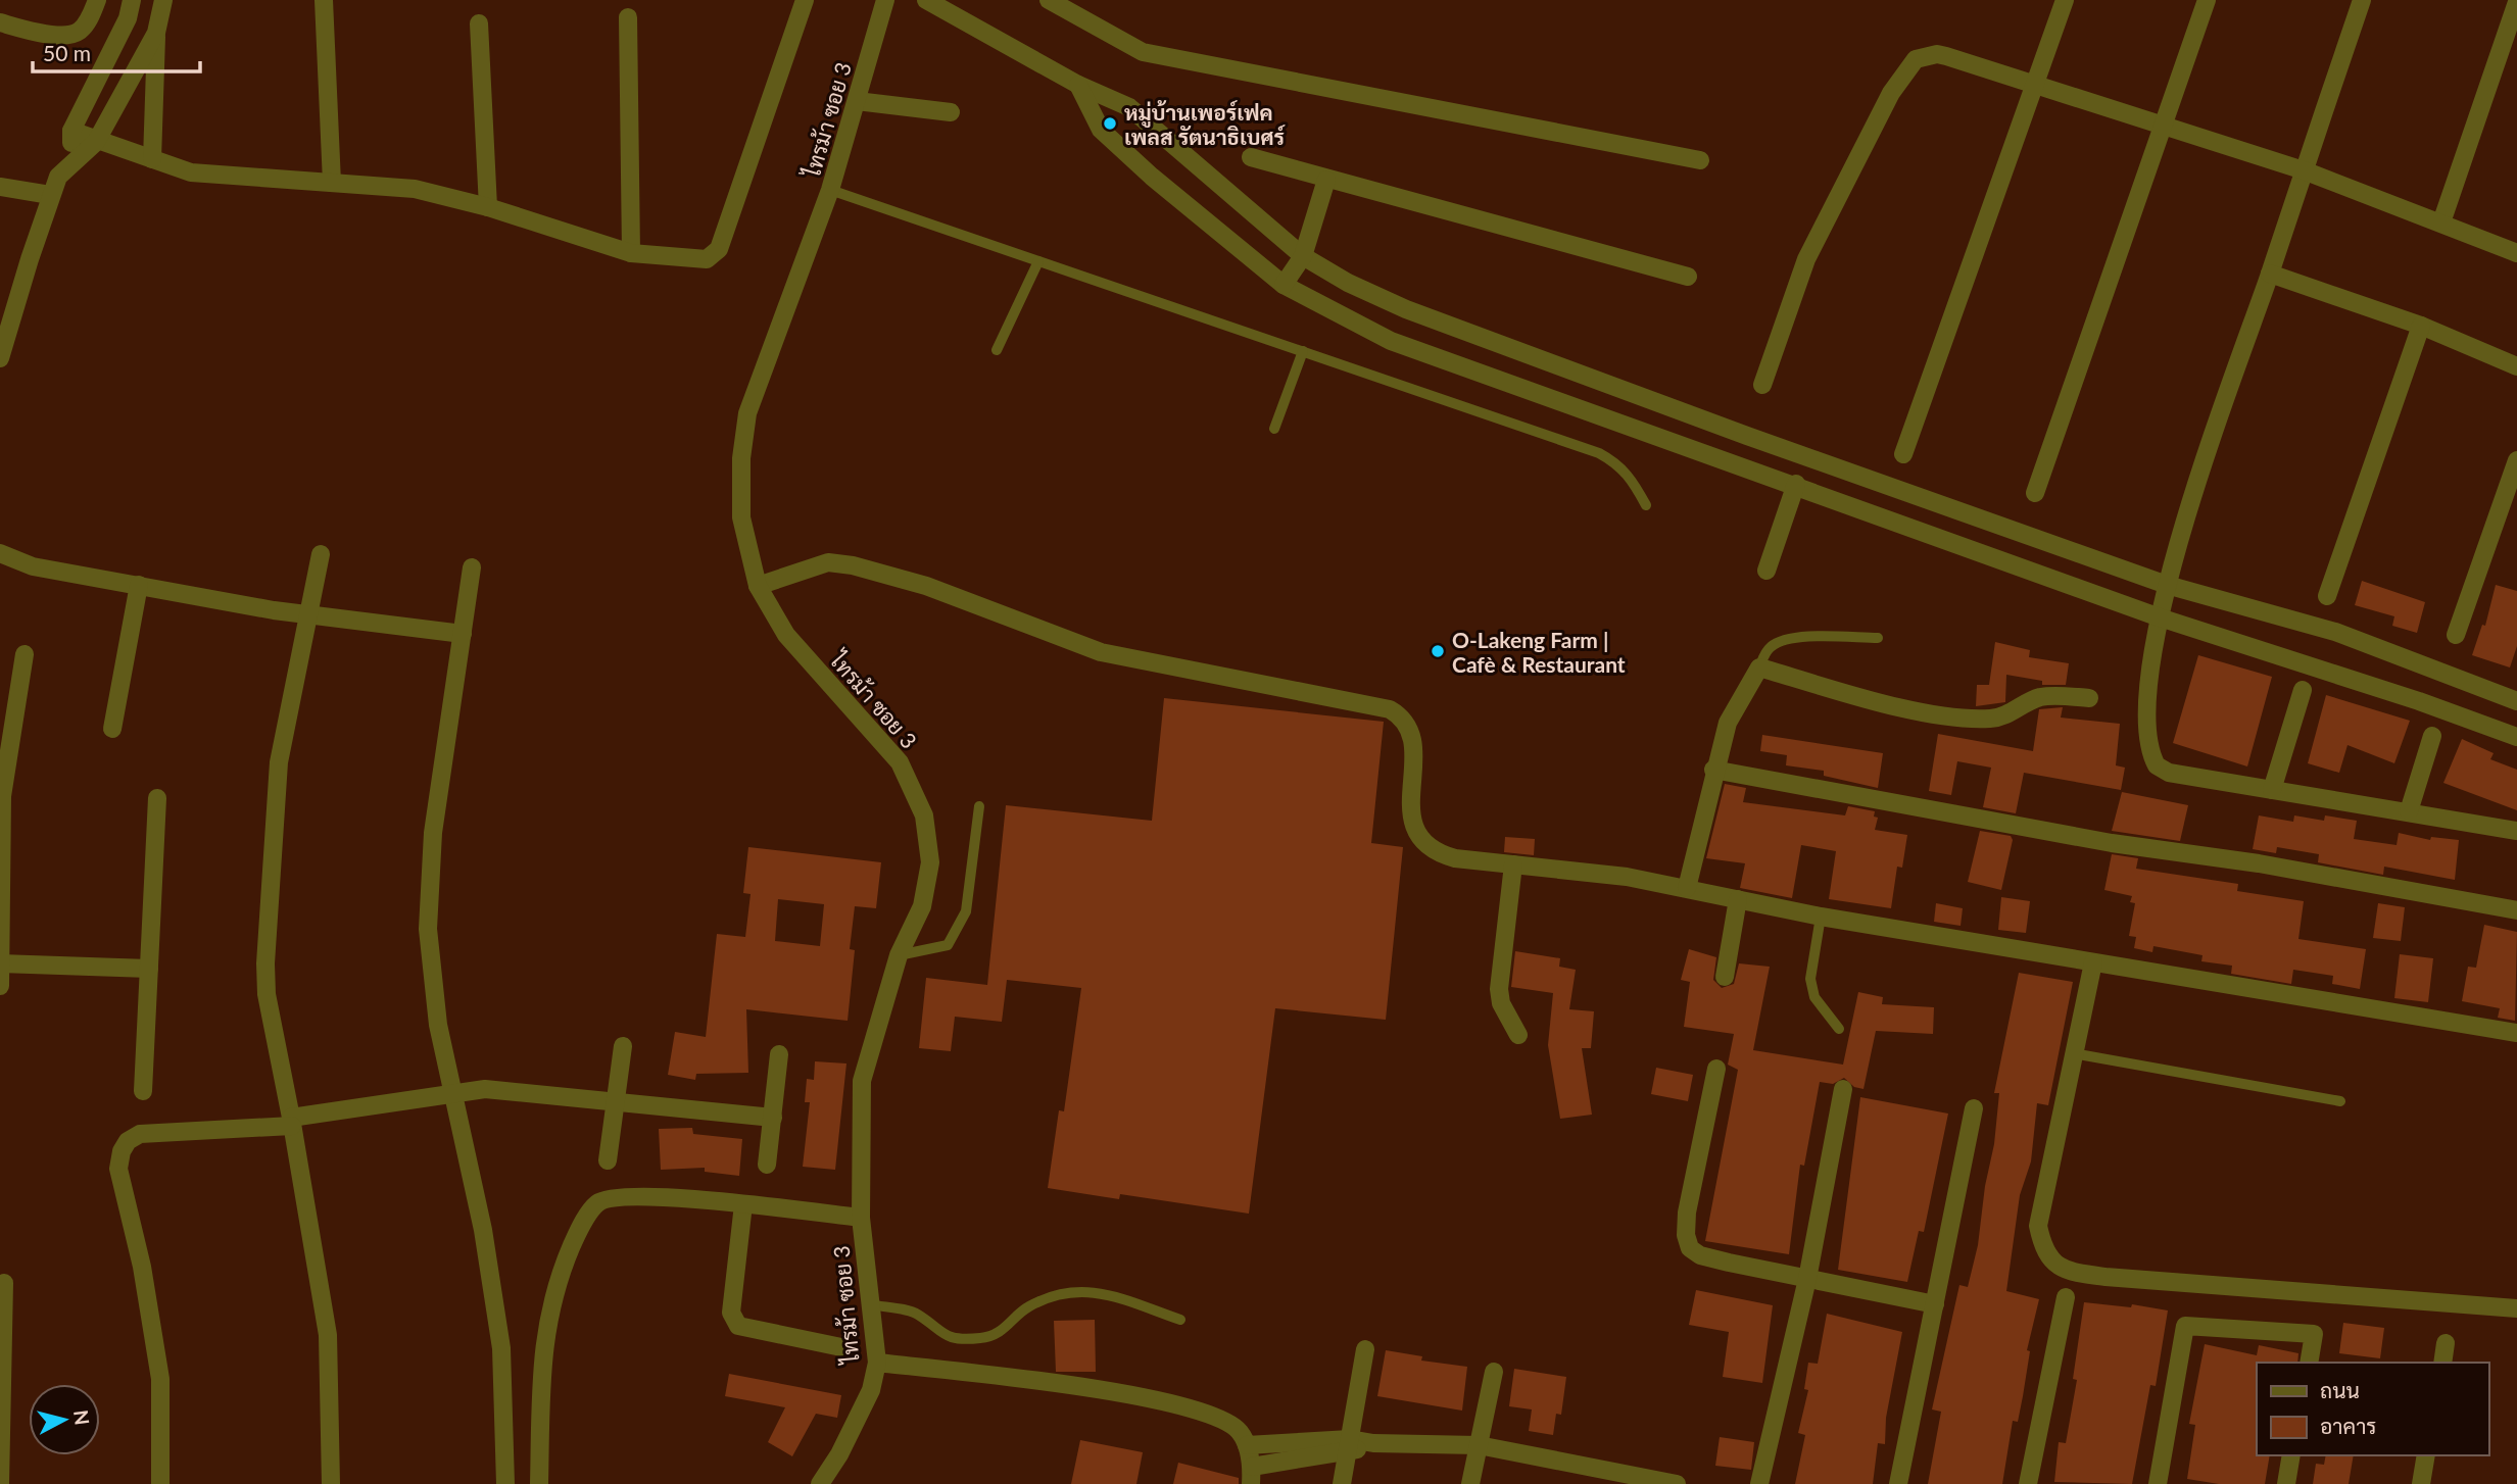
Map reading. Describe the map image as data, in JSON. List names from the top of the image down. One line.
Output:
{"streets":{"street":["ไทรม้า ซอย 3"]},"places":["หมู่บ้านเพอร์เฟค เพลส รัตนาธิเบศร์","O-Lakeng Farm | Cafè & Restaurant"],"legend":["ถนน","อาคาร"],"scale_bar":"50 m","north":"right"}
